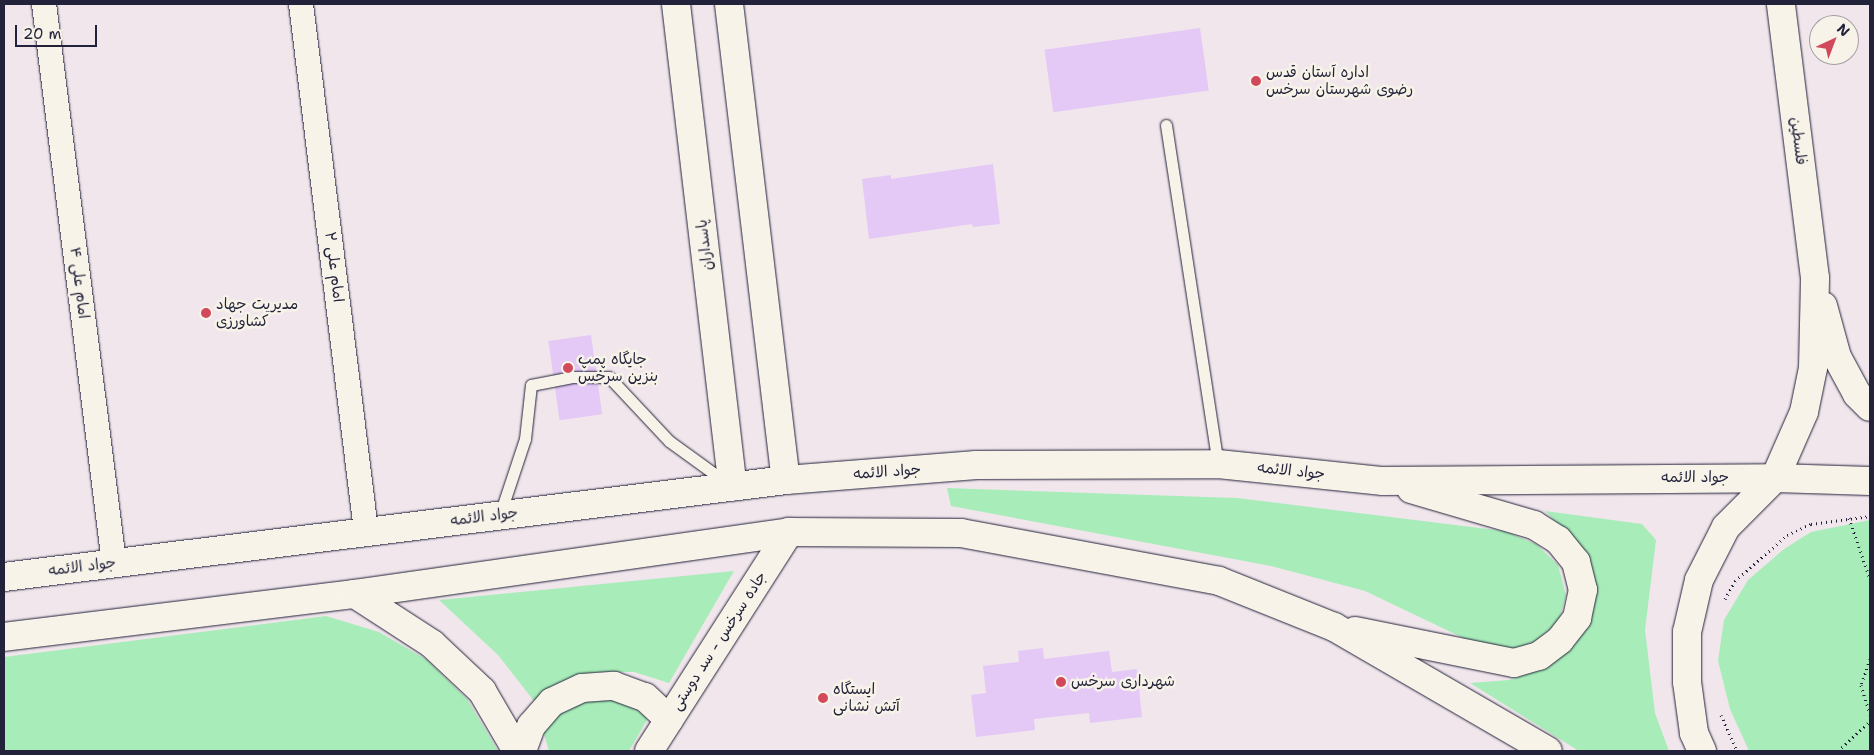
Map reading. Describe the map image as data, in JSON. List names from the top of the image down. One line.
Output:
{"streets":{"main road":["فلسطین","پاسداران","جواد الائمه","جاده سرخس - سد دوستی"],"street":["امام علی ۲","امام علی ۴"]},"crossings":[["فلسطین","جواد الائمه"],["پاسداران","جواد الائمه"],["امام علی ۲","جواد الائمه"],["امام علی ۴","جواد الائمه"]],"places":["اداره آستان قدس رضوی شهرستان سرخس","مدیریت جهاد کشاورزی","جایگاه پمپ بنزین سرخس","شهرداری سرخس","ایستگاه آتش نشانی"],"scale_bar":"20 m","north":"top right"}
